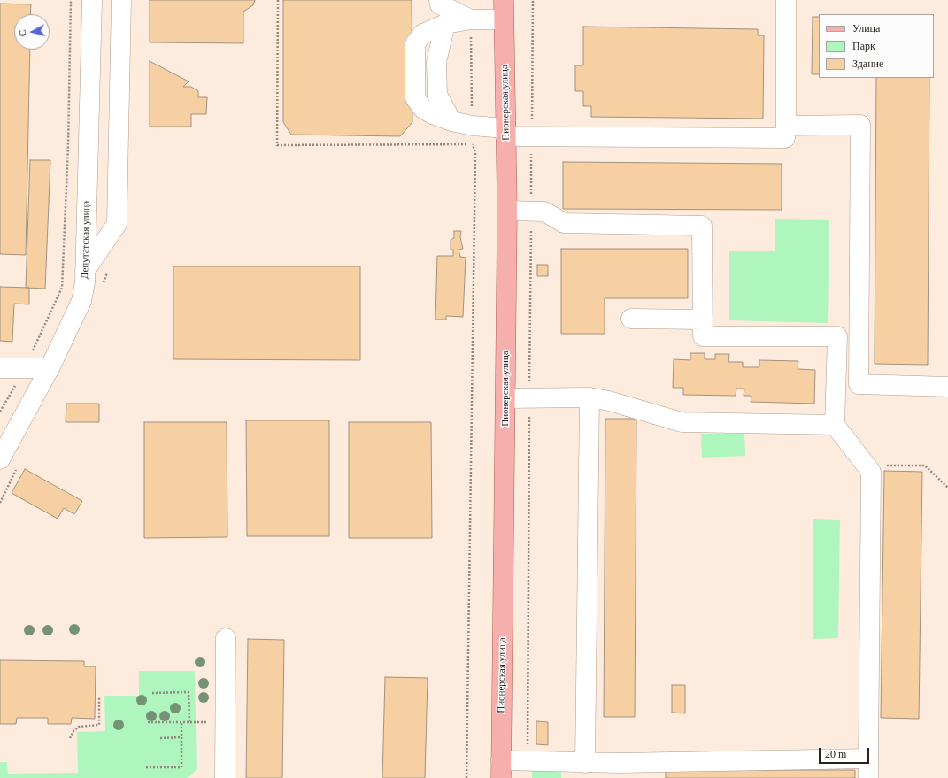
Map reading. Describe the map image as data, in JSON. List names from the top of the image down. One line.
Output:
{"streets":{"main road":["Пионерская улица"],"street":["Депутатская улица"]},"legend":["Улица","Парк","Здание"],"scale_bar":"20 m","north":"left"}
